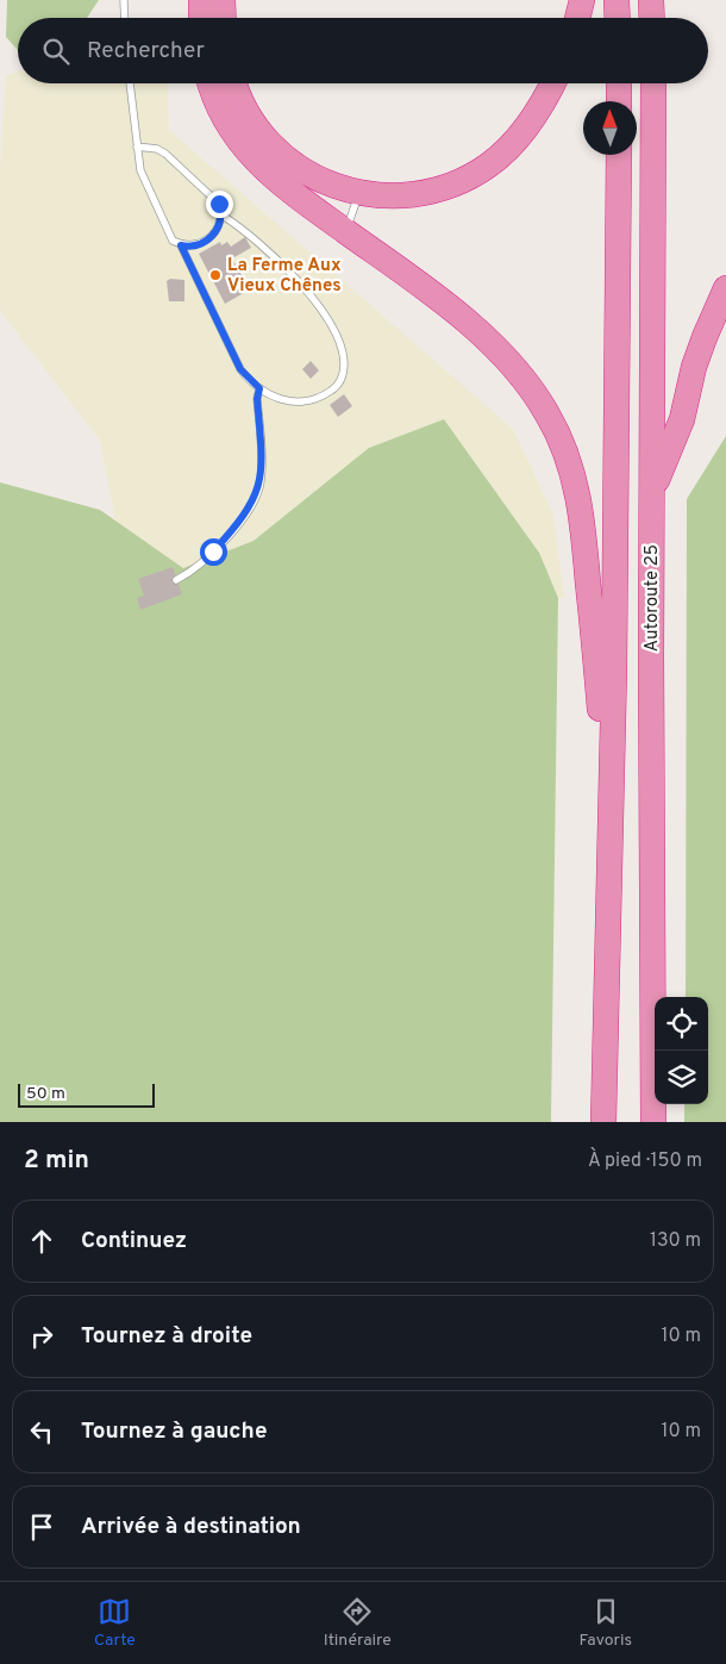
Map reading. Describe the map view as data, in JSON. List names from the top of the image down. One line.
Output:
{"streets":{"highway":["Autoroute 25"]},"places":["La Ferme Aux Vieux Chênes"],"scale_bar":"50 m","north":"top","page":{"search":"Rechercher","scale":"50 m","heading":["2 min","À pied · 150 m"],"list":[["Continuez","130 m"],["Tournez à droite","10 m"],["Tournez à gauche","10 m"],"Arrivée à destination"],"nav":["Carte","Itinéraire","Favoris"]}}
